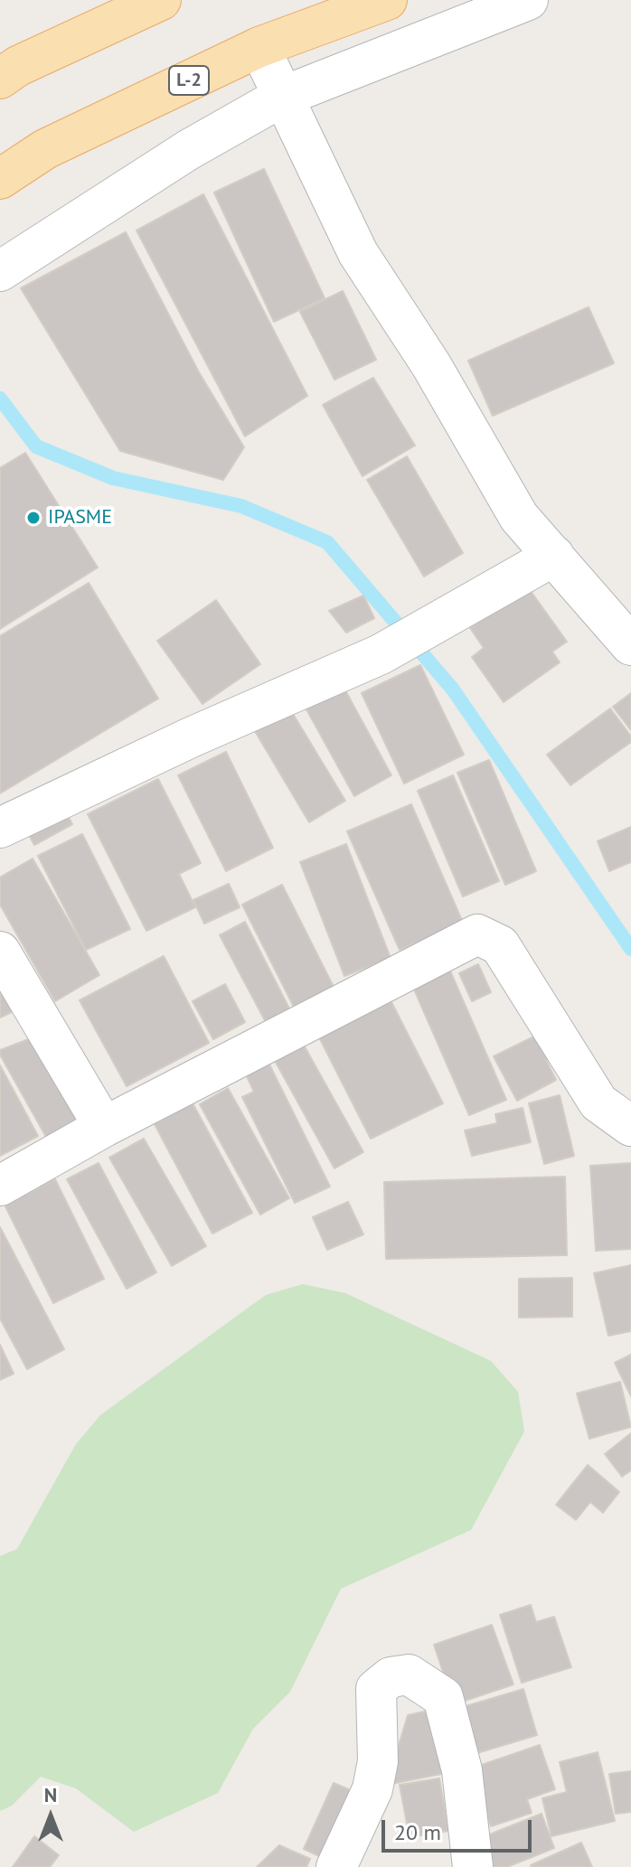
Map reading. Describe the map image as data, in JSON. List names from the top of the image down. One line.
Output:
{"streets":{"main road":["L-2"]},"places":["IPASME"],"scale_bar":"20 m","north":"top"}
